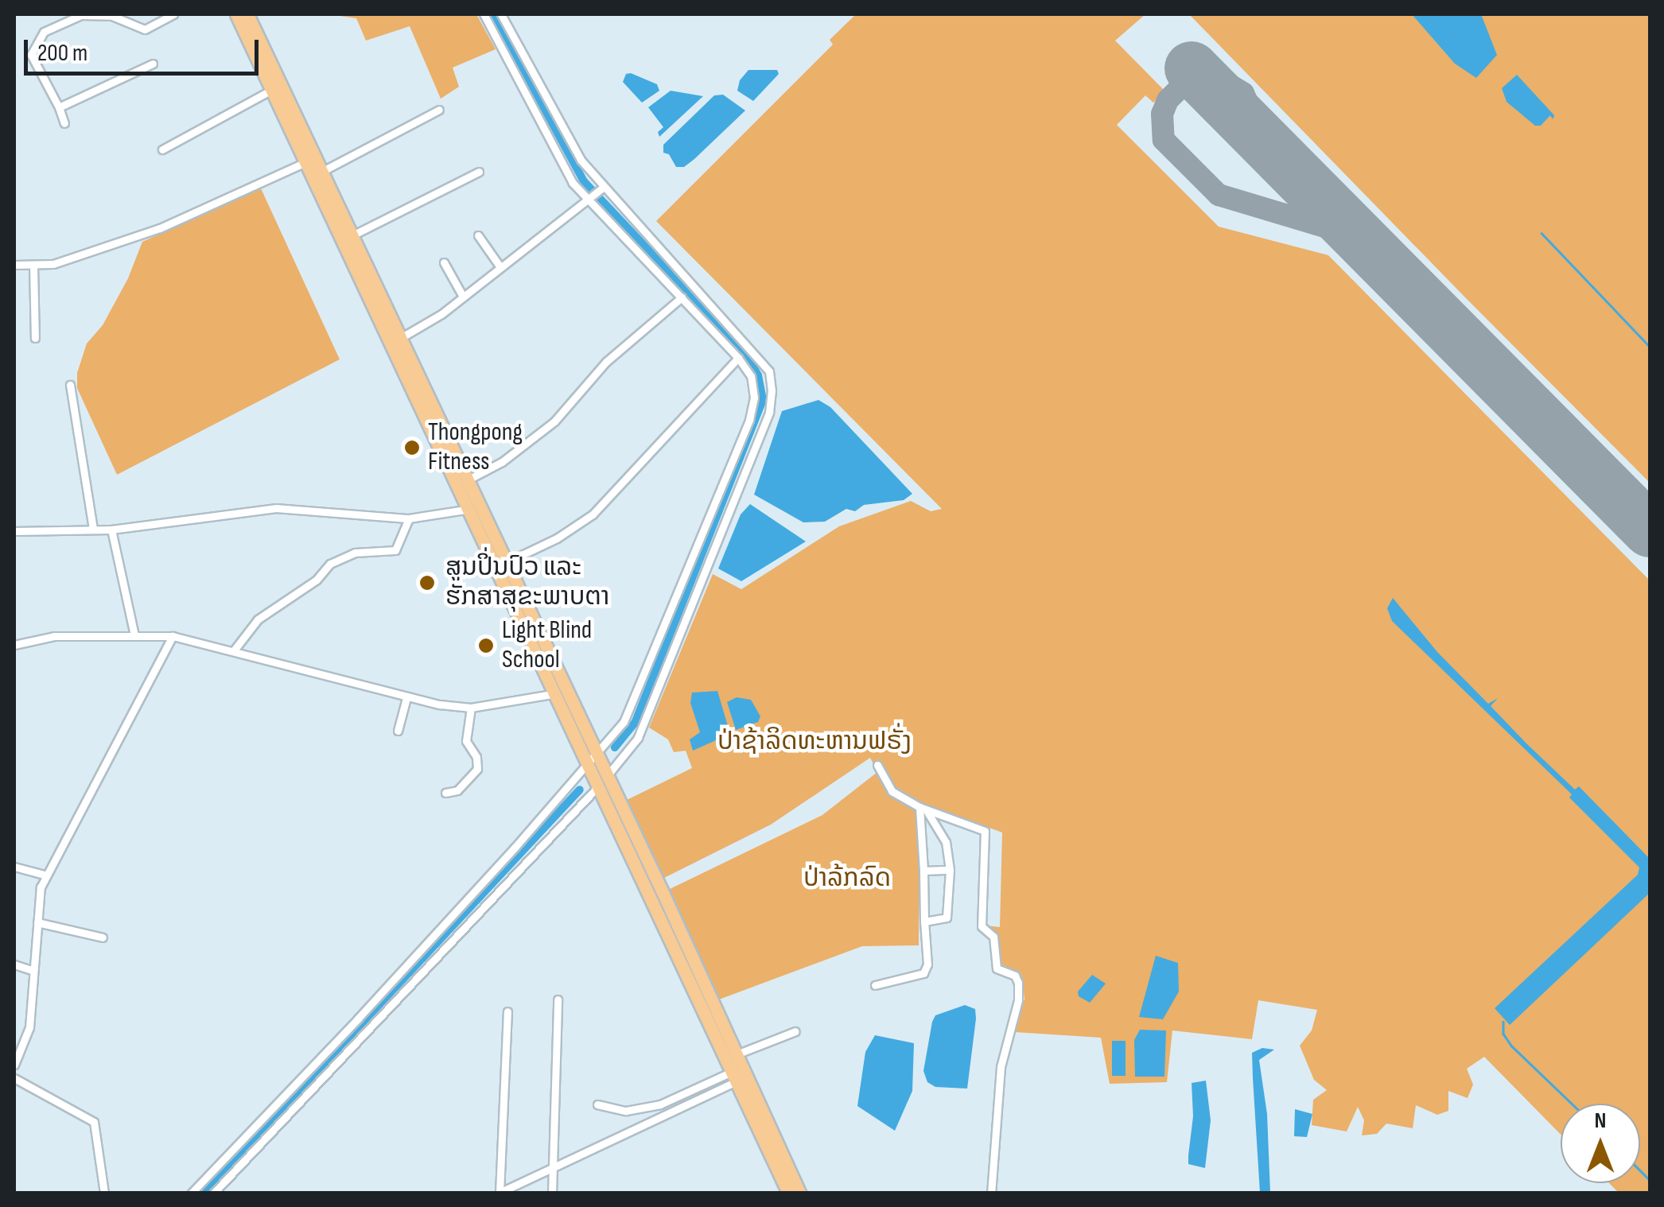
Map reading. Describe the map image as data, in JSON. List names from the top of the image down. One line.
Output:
{"parks":["ປ່າຊ້າລິດທະຫານຟຣັ່ງ","ປ່າລ້ກລົດ"],"places":["Thongpong Fitness","ສູນປິ່ນປົວ ແລະ ຮັກສາສຸຂະພາບຕາ","Light Blind School"],"scale_bar":"200 m","north":"top"}
